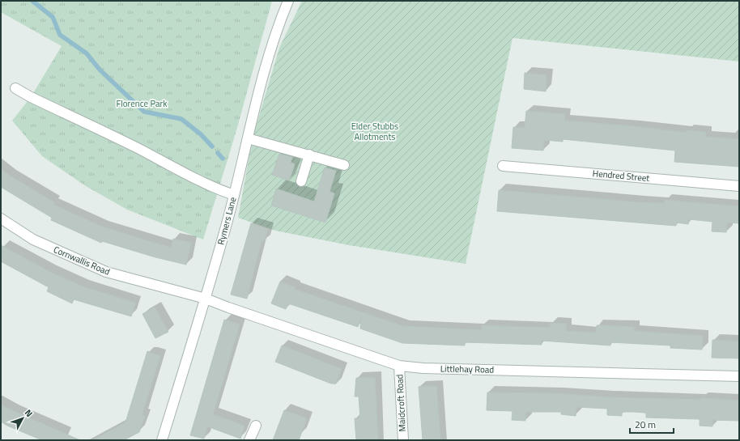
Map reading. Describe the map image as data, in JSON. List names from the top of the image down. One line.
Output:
{"streets":{"street":["Hendred Street","Rymers Lane","Cornwallis Road","Littlehay Road","Maidcroft Road"]},"crossings":[["Rymers Lane","Cornwallis Road"],["Rymers Lane","Littlehay Road"],["Cornwallis Road","Littlehay Road"],["Littlehay Road","Maidcroft Road"]],"parks":["Florence Park","Elder Stubbs Allotments"],"scale_bar":"20 m","north":"top right"}
